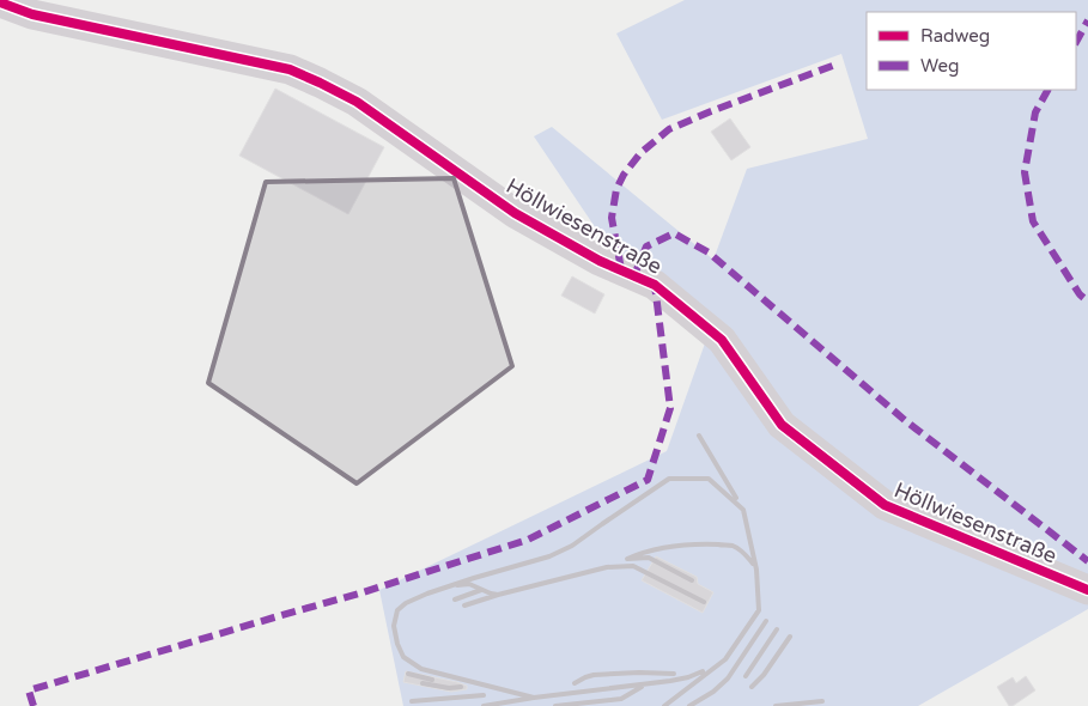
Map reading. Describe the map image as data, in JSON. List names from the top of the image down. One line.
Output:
{"streets":{"street":["Höllwiesenstraße"]},"legend":["Radweg","Weg"]}
